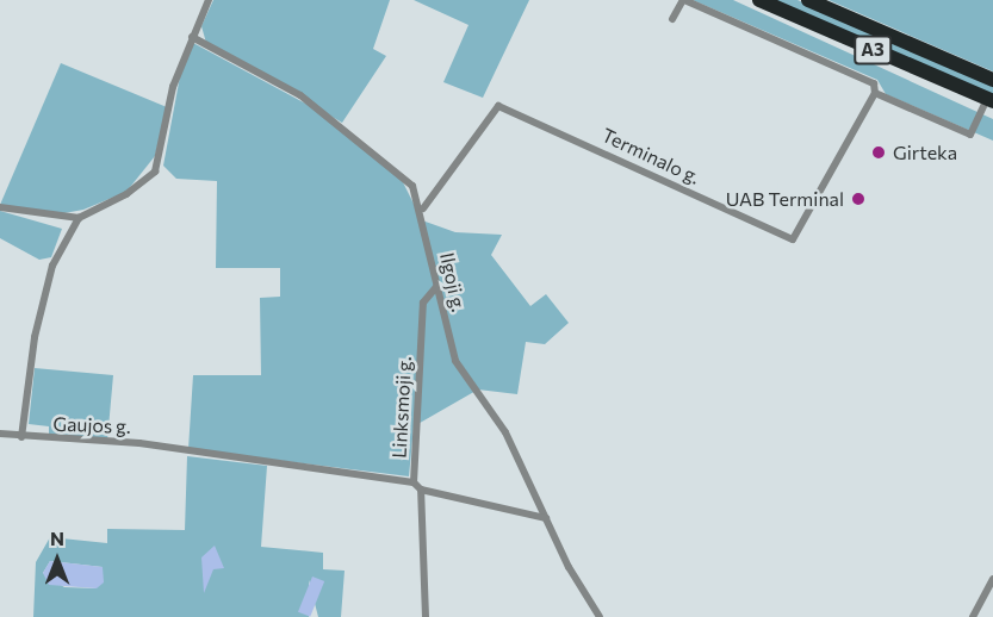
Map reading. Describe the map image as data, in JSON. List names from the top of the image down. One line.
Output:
{"streets":{"highway":["A3"],"street":["Terminalo g.","Ilgoji g.","Linksmoji g.","Gaujos g."]},"crossings":[["Terminalo g.","Ilgoji g."],["Ilgoji g.","Linksmoji g."],["Linksmoji g.","Gaujos g."]],"places":["Girteka","UAB Terminal"],"north":"top"}
